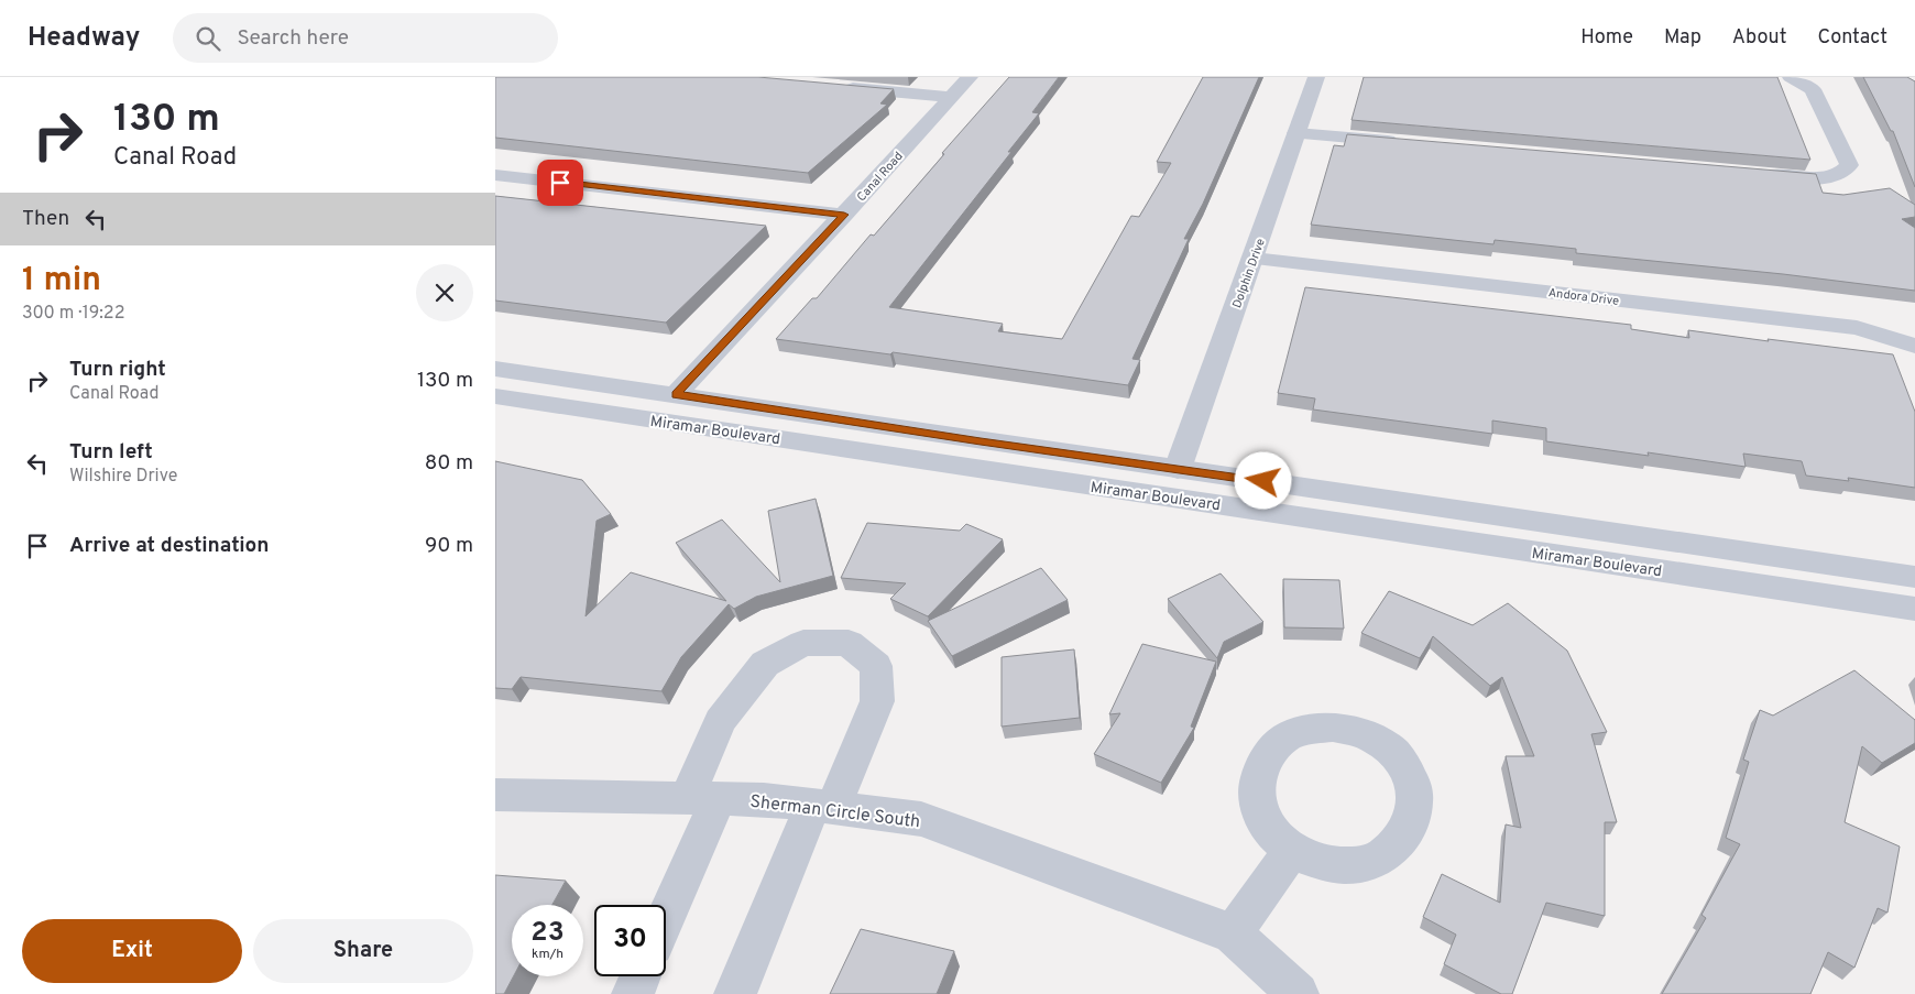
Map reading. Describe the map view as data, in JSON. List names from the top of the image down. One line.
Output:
{"streets":{"street":["Canal Road","Dolphin Drive","Andora Drive","Miramar Boulevard","Sherman Circle South"]},"crossings":[["Canal Road","Miramar Boulevard"],["Dolphin Drive","Andora Drive"],["Dolphin Drive","Miramar Boulevard"]],"page":{"header":"Headway","search":"Search here","nav":["Home","Map","About","Contact"],"turn":["130 m","Canal Road"],"then":"Then","heading":["1 min","300 m · 19:22"],"list":[{"name":"Turn right","note":"Canal Road","value":"130 m"},{"name":"Turn left","note":"Wilshire Drive","value":"80 m"},{"name":"Arrive at destination","value":"90 m"}],"speed":"23 km/h","limit":"30","buttons":["Exit","Share"]}}
